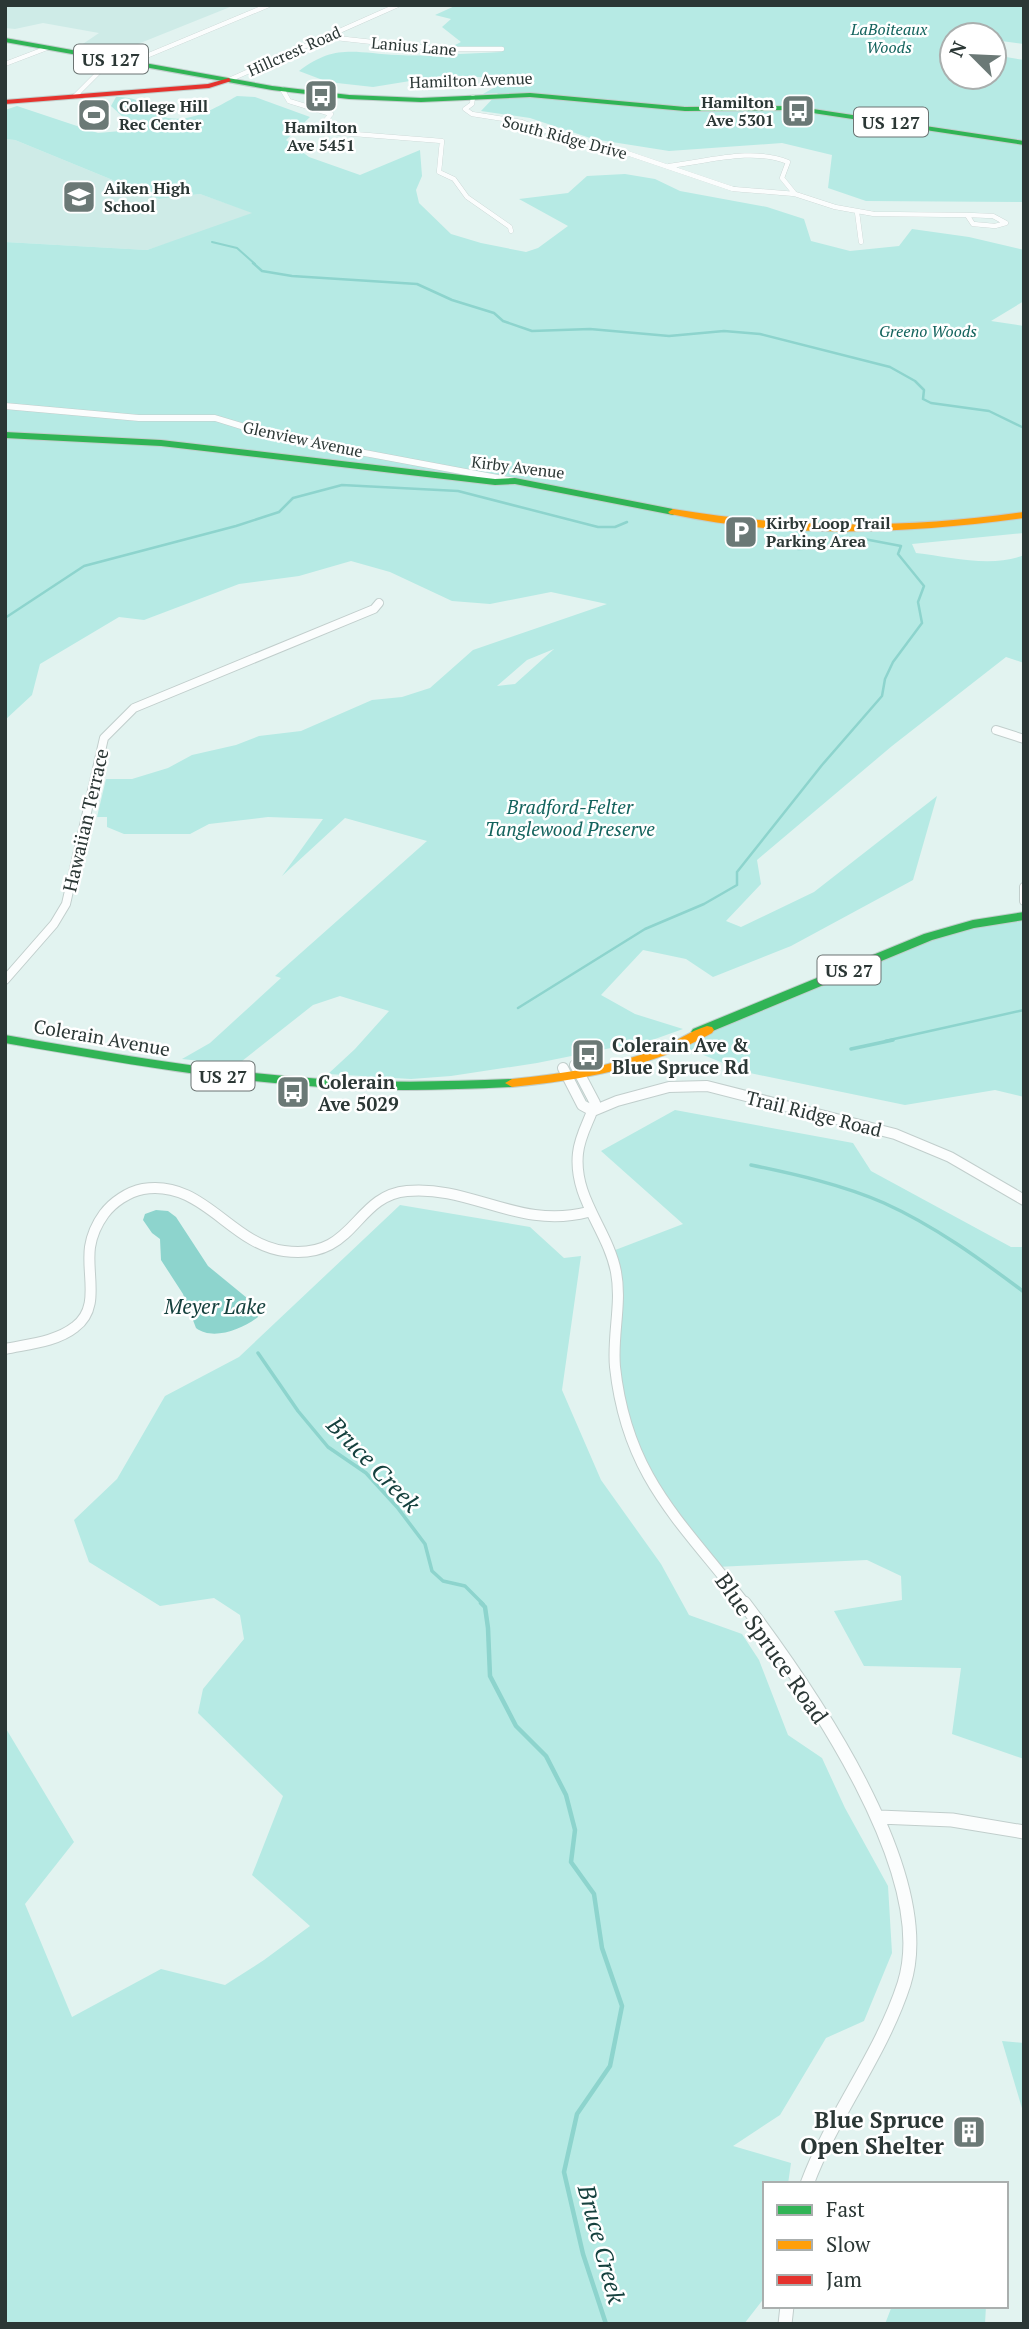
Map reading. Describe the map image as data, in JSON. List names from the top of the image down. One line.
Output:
{"streets":{"main road":["US 127","Hamilton Avenue","Kirby Avenue","US 27","Colerain Avenue"],"street":["Lanius Lane","Hillcrest Road","South Ridge Drive","Glenview Avenue","Hawaiian Terrace","Trail Ridge Road","Blue Spruce Road"]},"crossings":[["Lanius Lane","Hillcrest Road"],["Hillcrest Road","Hamilton Avenue"],["Hamilton Avenue","South Ridge Drive"],["Glenview Avenue","Kirby Avenue"],["Colerain Avenue","Blue Spruce Road"],["Trail Ridge Road","Blue Spruce Road"]],"water":["Meyer Lake","Bruce Creek"],"parks":["LaBoiteaux Woods","Greeno Woods","Bradford-Felter Tanglewood Preserve"],"places":{"bus stop":["Hamilton Ave 5451","Hamilton Ave 5301","Colerain Ave & Blue Spruce Rd","Colerain Ave 5029"],"sports":["College Hill Rec Center"],"school or university":["Aiken High School"],"parking":["Kirby Loop Trail Parking Area"],"building":["Blue Spruce Open Shelter"]},"legend":["Fast","Slow","Jam"],"north":"top left"}
